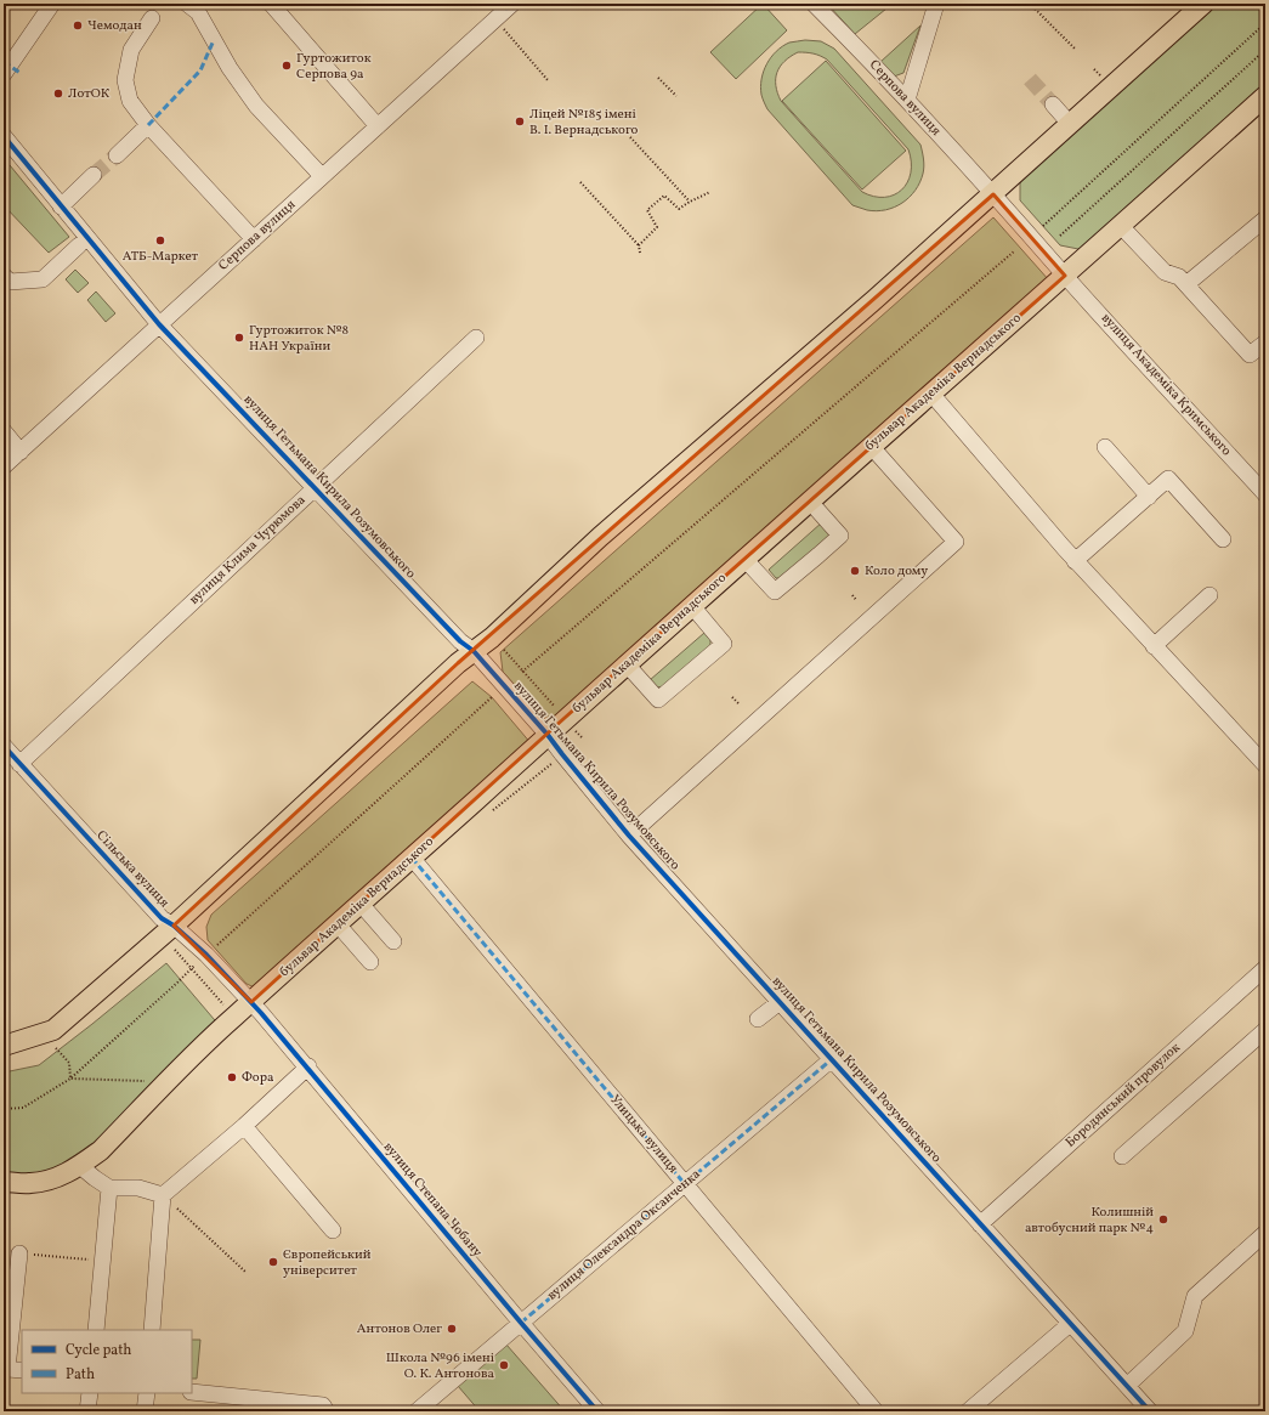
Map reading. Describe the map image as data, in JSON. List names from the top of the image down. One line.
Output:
{"streets":{"main road":["бульвар Академіка Вернадського"],"street":["Серпова вулиця","вулиця Академіка Кримського","вулиця Гетьмана Кирила Розумовського","вулиця Клима Чурюмова","Сільська вулиця","Бородянський провулок","Улицька вулиця","вулиця Степана Чобану","вулиця Олександра Оксанченка"]},"crossings":[["Серпова вулиця","бульвар Академіка Вернадського"],["Серпова вулиця","вулиця Академіка Кримського"],["Серпова вулиця","вулиця Гетьмана Кирила Розумовського"],["бульвар Академіка Вернадського","вулиця Академіка Кримського"],["бульвар Академіка Вернадського","вулиця Гетьмана Кирила Розумовського"],["бульвар Академіка Вернадського","Сільська вулиця"],["бульвар Академіка Вернадського","Улицька вулиця"],["бульвар Академіка Вернадського","вулиця Степана Чобану"],["вулиця Гетьмана Кирила Розумовського","вулиця Клима Чурюмова"],["вулиця Гетьмана Кирила Розумовського","Бородянський провулок"],["вулиця Гетьмана Кирила Розумовського","вулиця Олександра Оксанченка"],["вулиця Клима Чурюмова","Сільська вулиця"],["Сільська вулиця","вулиця Степана Чобану"],["Улицька вулиця","вулиця Олександра Оксанченка"],["вулиця Степана Чобану","вулиця Олександра Оксанченка"]],"places":["Чемодан","Гуртожиток Серпова 9а","ЛотОК","Ліцей №185 імені В. І. Вернадського","АТБ-Маркет","Гуртожиток №8 НАН України","Коло дому","Фора","Колишній автобусний парк №4","Європейський університет","Антонов Олег","Школа №96 імені О. К. Антонова"],"legend":["Cycle path","Path"]}
